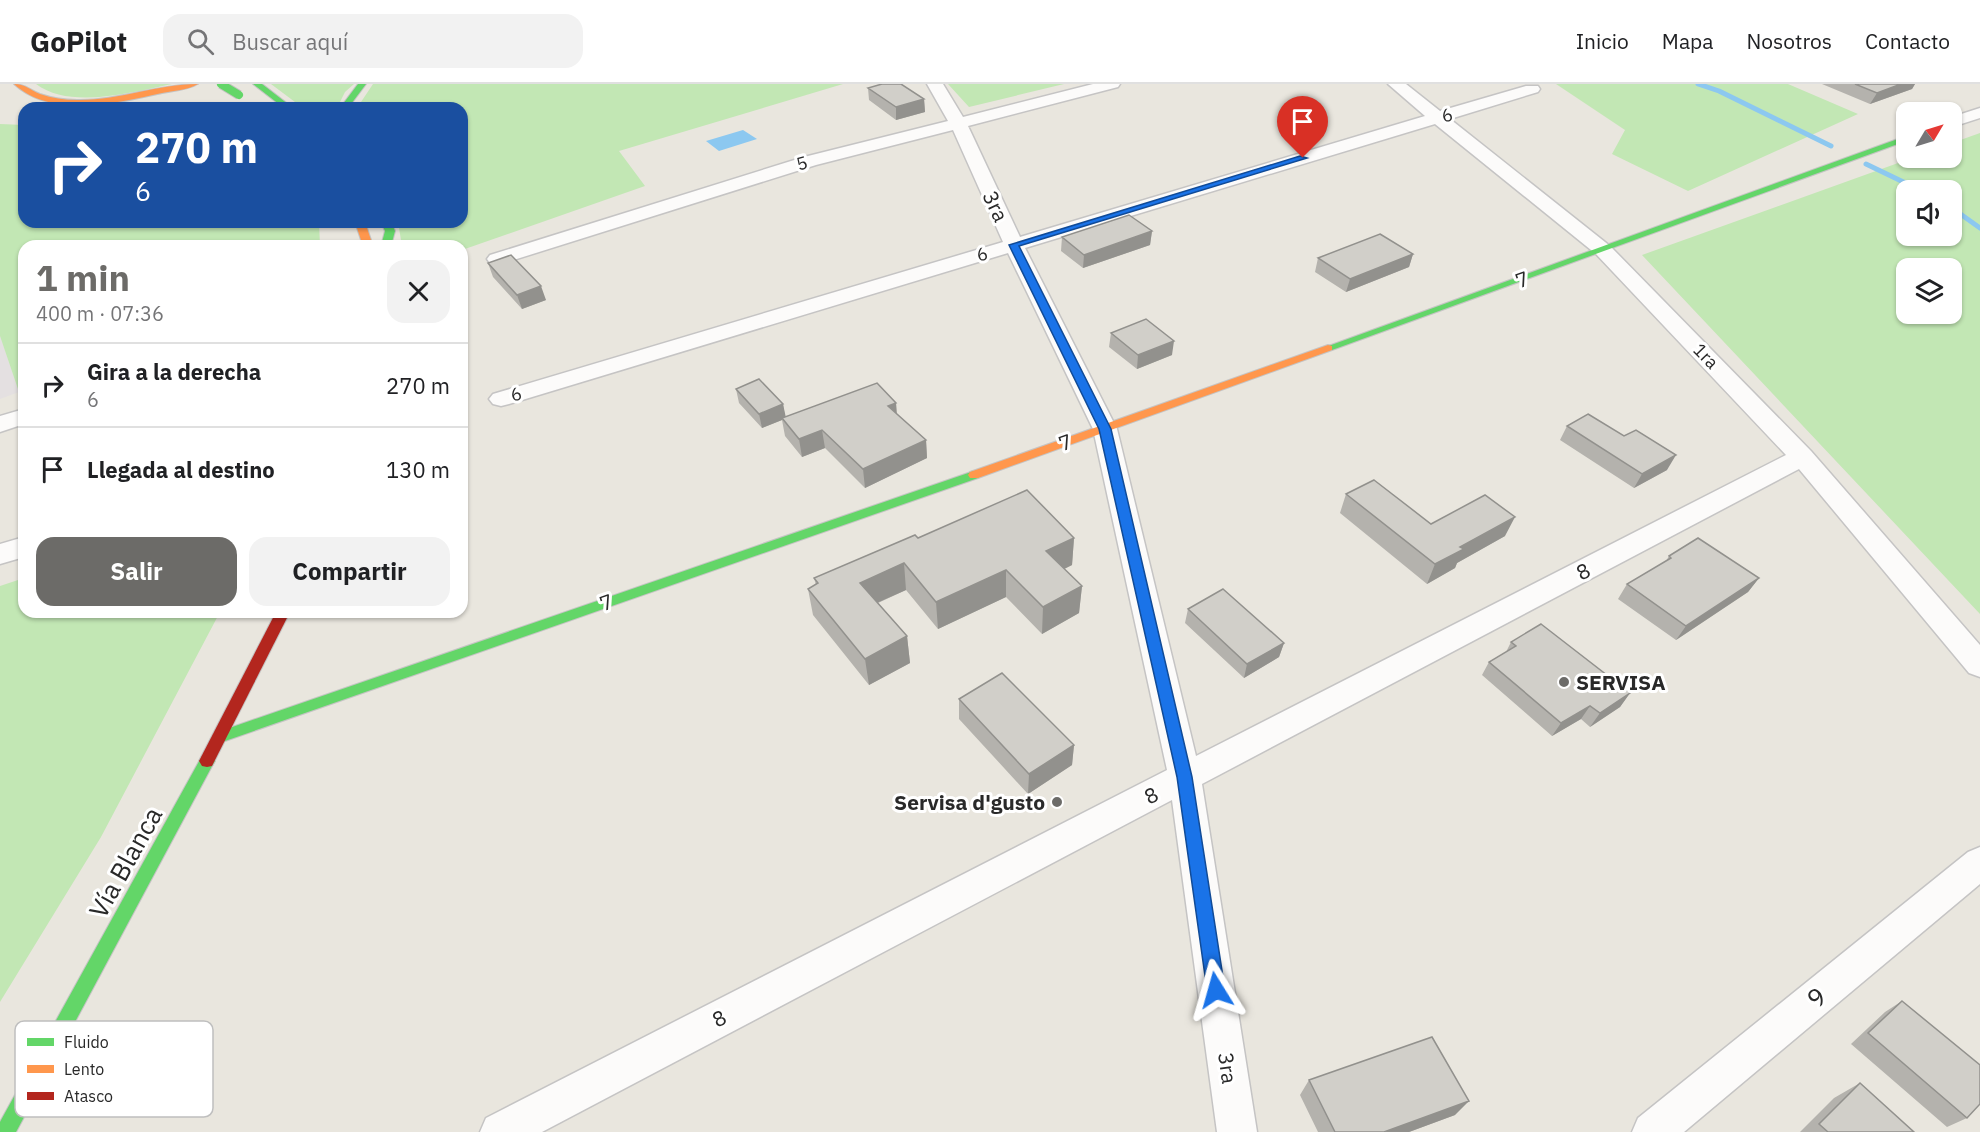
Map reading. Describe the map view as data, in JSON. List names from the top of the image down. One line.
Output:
{"streets":{"main road":["7","Vía Blanca"],"street":["6","5","3ra","1ra","8","9"]},"crossings":[["6","3ra"],["6","1ra"],["5","3ra"],["3ra","7"],["3ra","8"],["7","1ra"],["7","Vía Blanca"],["1ra","8"]],"places":["SERVISA","Servisa d'gusto"],"legend":["Fluido","Lento","Atasco"],"north":"top right","page":{"header":"GoPilot","search":"Buscar aquí","nav":["Inicio","Mapa","Nosotros","Contacto"],"turn":["270 m","6"],"heading":["1 min","400 m · 07:36"],"list":[{"name":"Gira a la derecha","note":"6","value":"270 m"},{"name":"Llegada al destino","value":"130 m"}],"buttons":["Salir","Compartir"]}}
